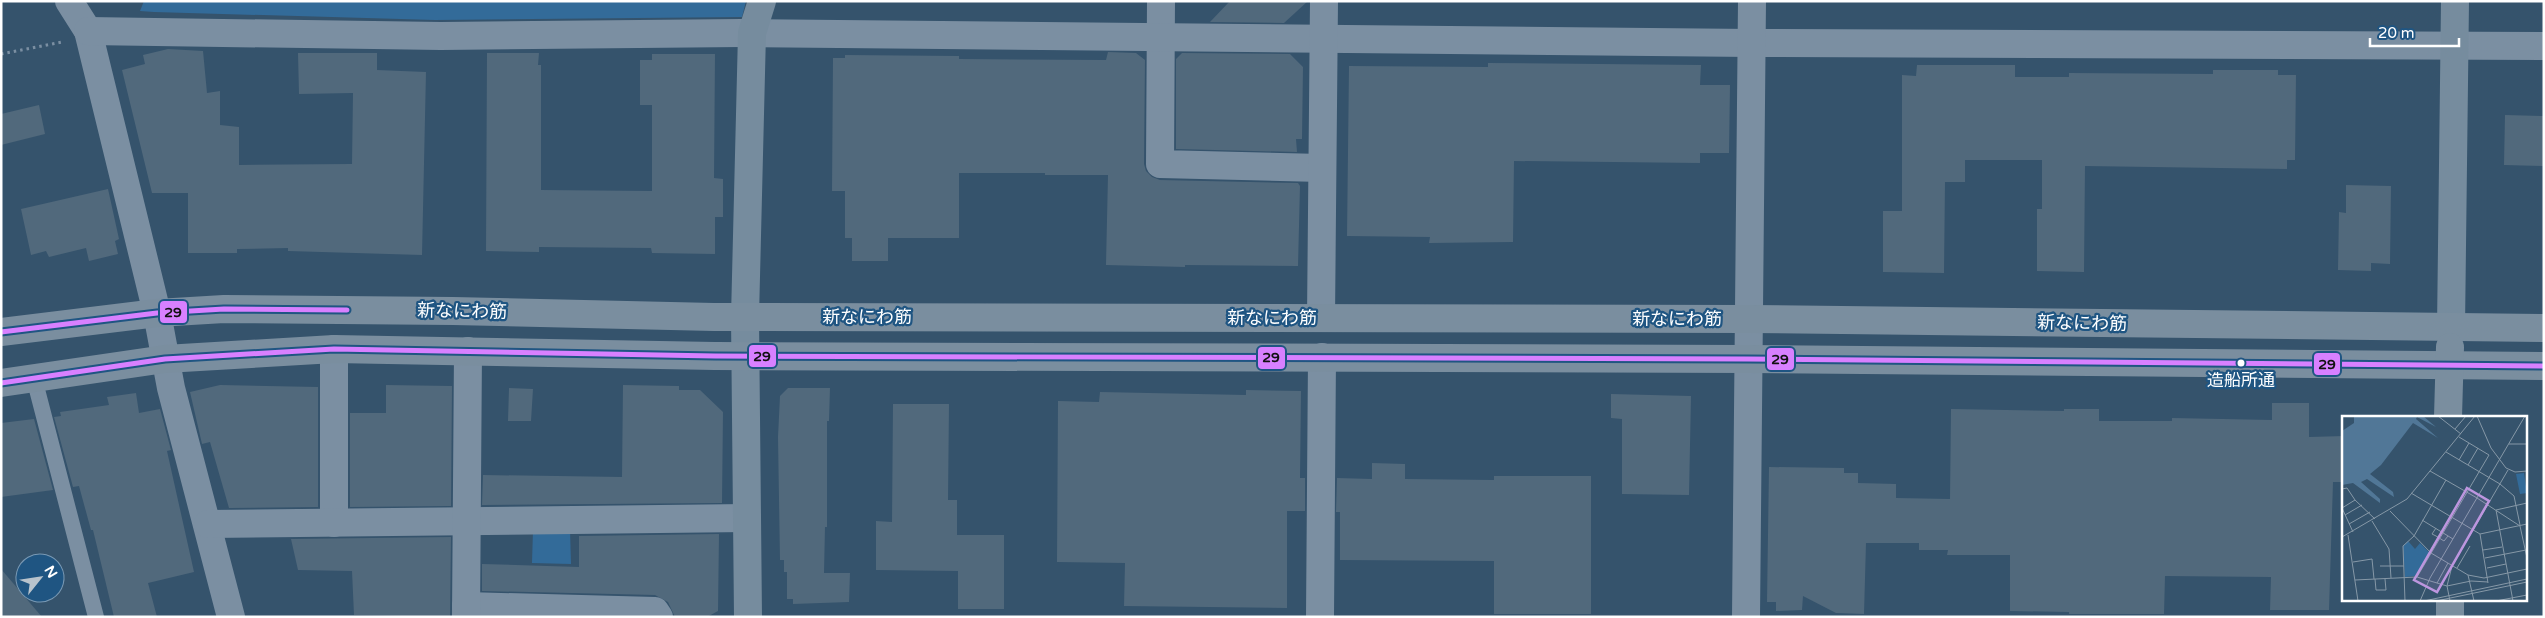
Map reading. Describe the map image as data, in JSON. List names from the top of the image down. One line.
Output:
{"streets":{"main road":["新なにわ筋"]},"places":["造船所通"],"lines":["transit line 29"],"scale_bar":"20 m","north":"top right"}
